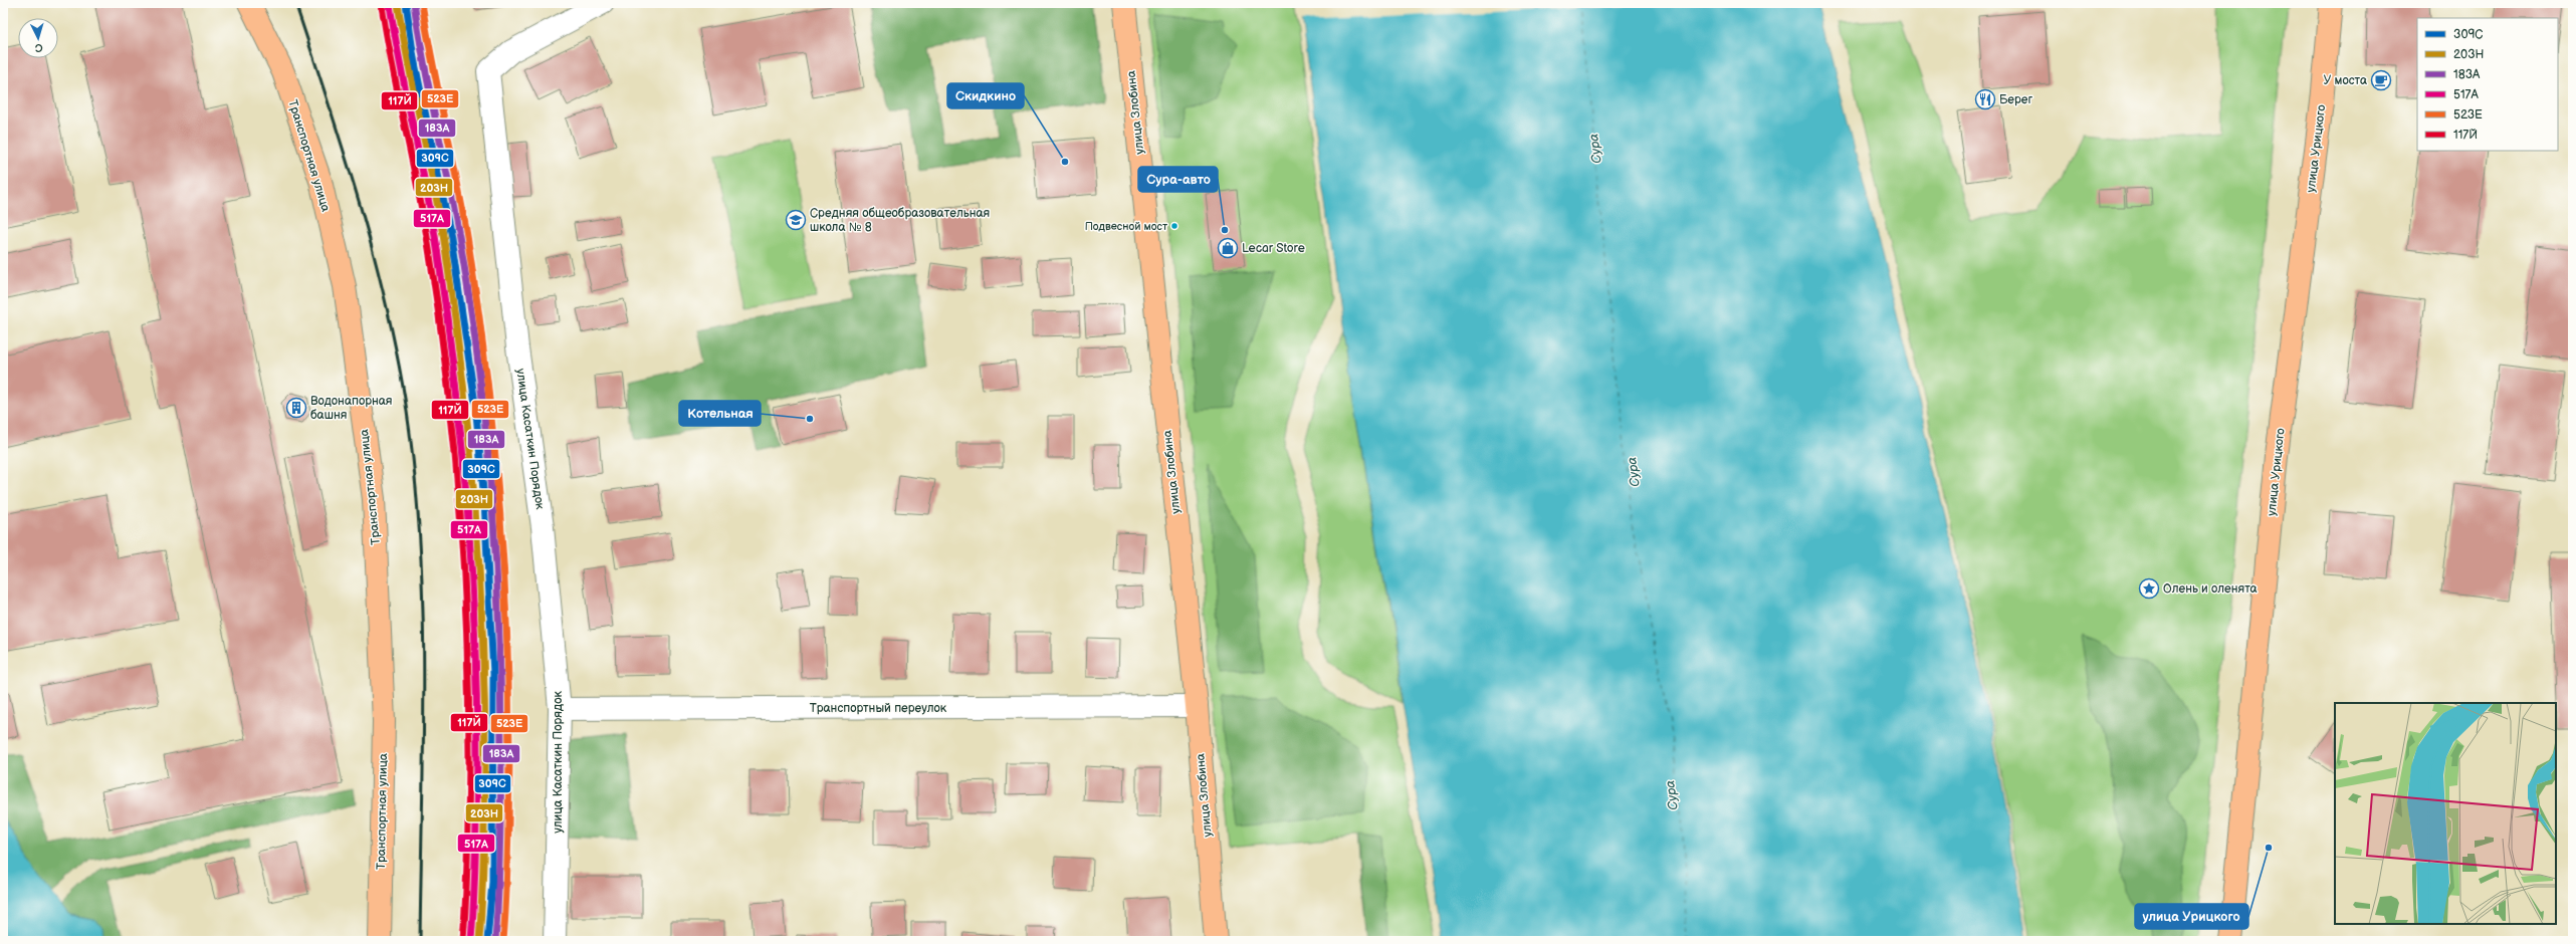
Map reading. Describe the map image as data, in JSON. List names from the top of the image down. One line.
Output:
{"streets":{"main road":["улица Злобина","улица Урицкого","Транспортная улица"],"street":["улица Касаткин Порядок","Транспортный переулок"]},"crossings":[["улица Злобина","Транспортный переулок"],["улица Касаткин Порядок","Транспортный переулок"]],"water":["Сура"],"places":{"cafe":["У моста"],"restaurant":["Берег"],"other":["Скидкино","Подвесной мост","Сура-авто","Котельная","улица Урицкого"],"school or university":["Средняя общеобразовательная школа № 8"],"shop":["Lecar Store"],"building":["Водонапорная башня"],"place":["Олень и оленята"]},"lines":["transit line 309С","transit line 183А","transit line 523Е","transit line 203Н","transit line 517А","transit line 117Й"],"legend":["309С","203Н","183А","517А","523Е","117Й"],"north":"bottom"}
